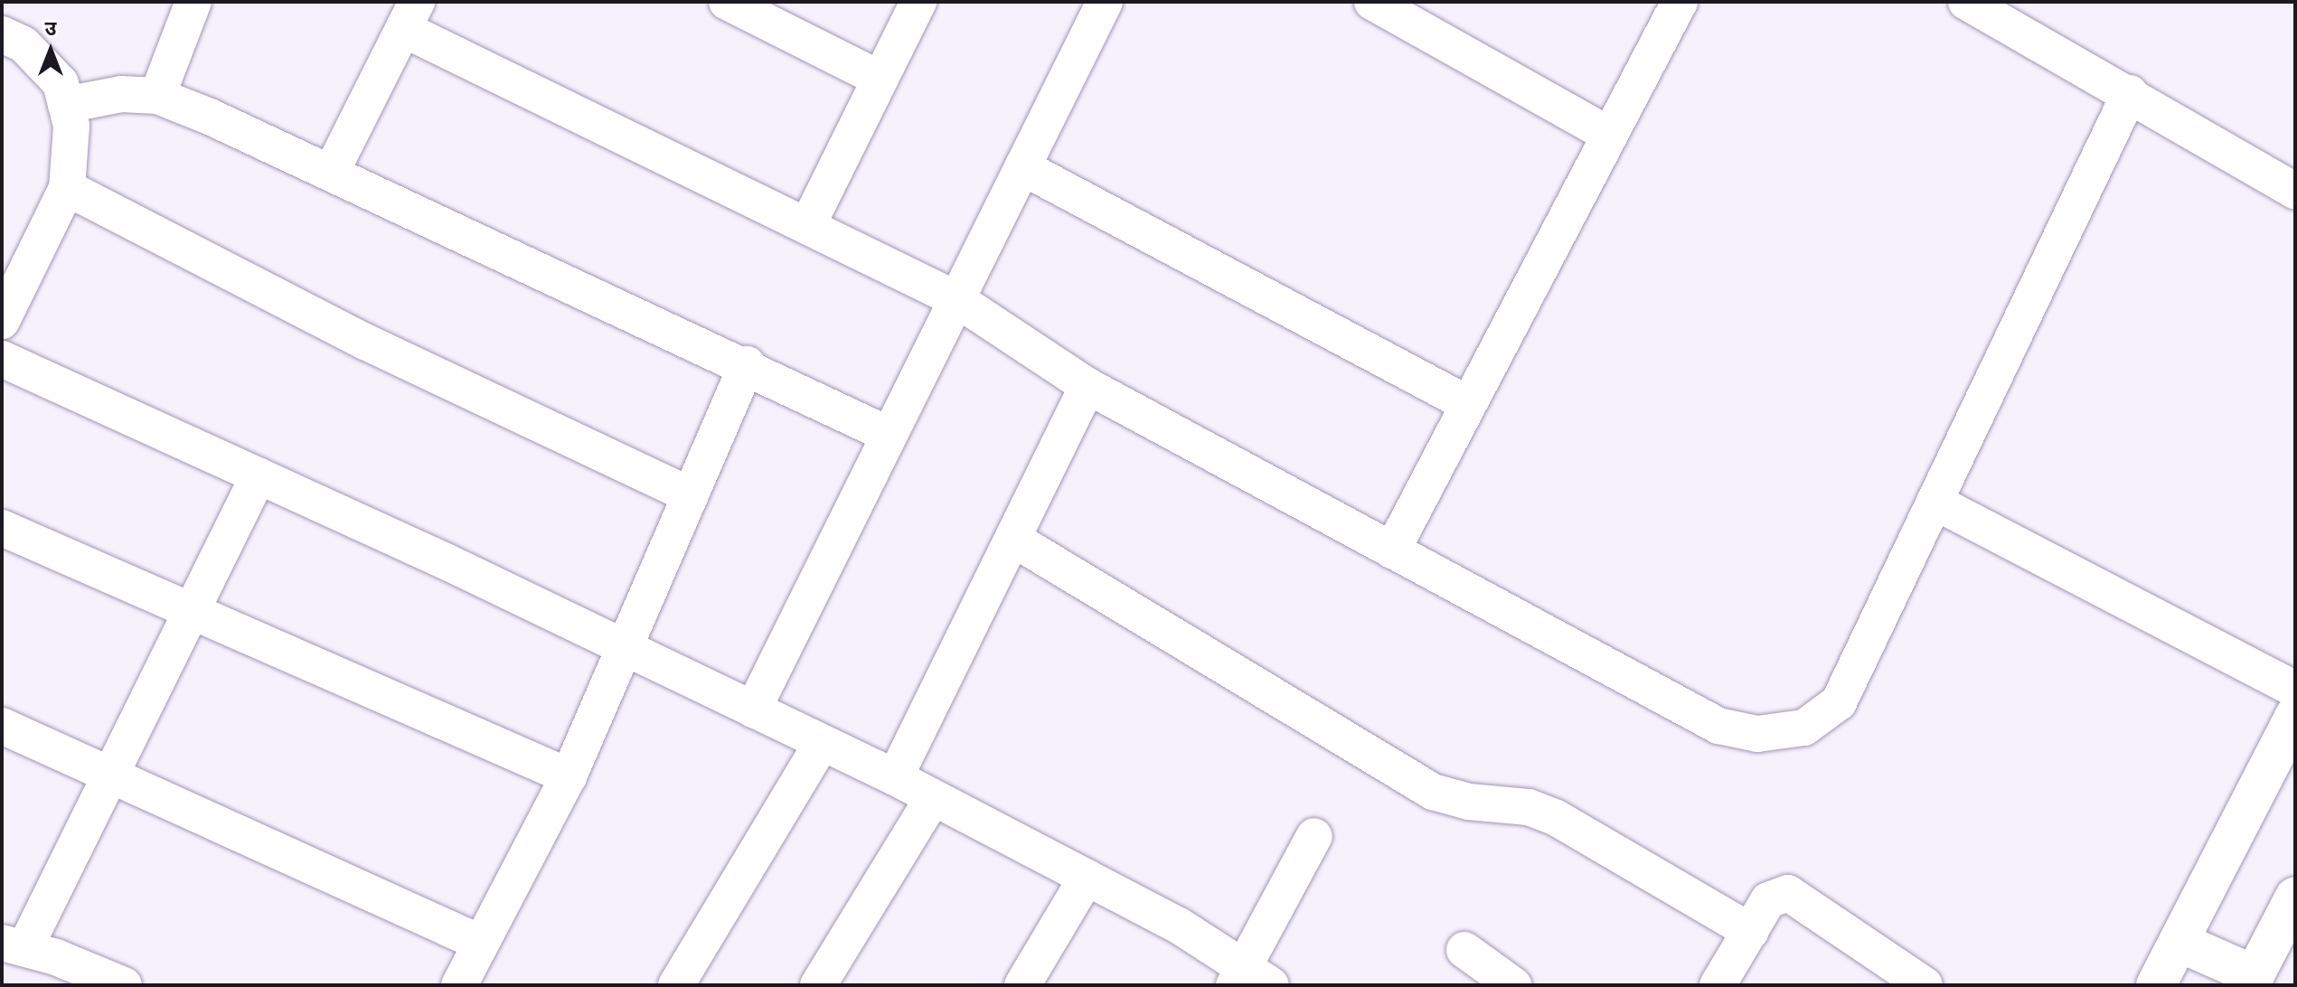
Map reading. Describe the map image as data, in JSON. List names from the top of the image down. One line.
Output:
{"north":"top"}
